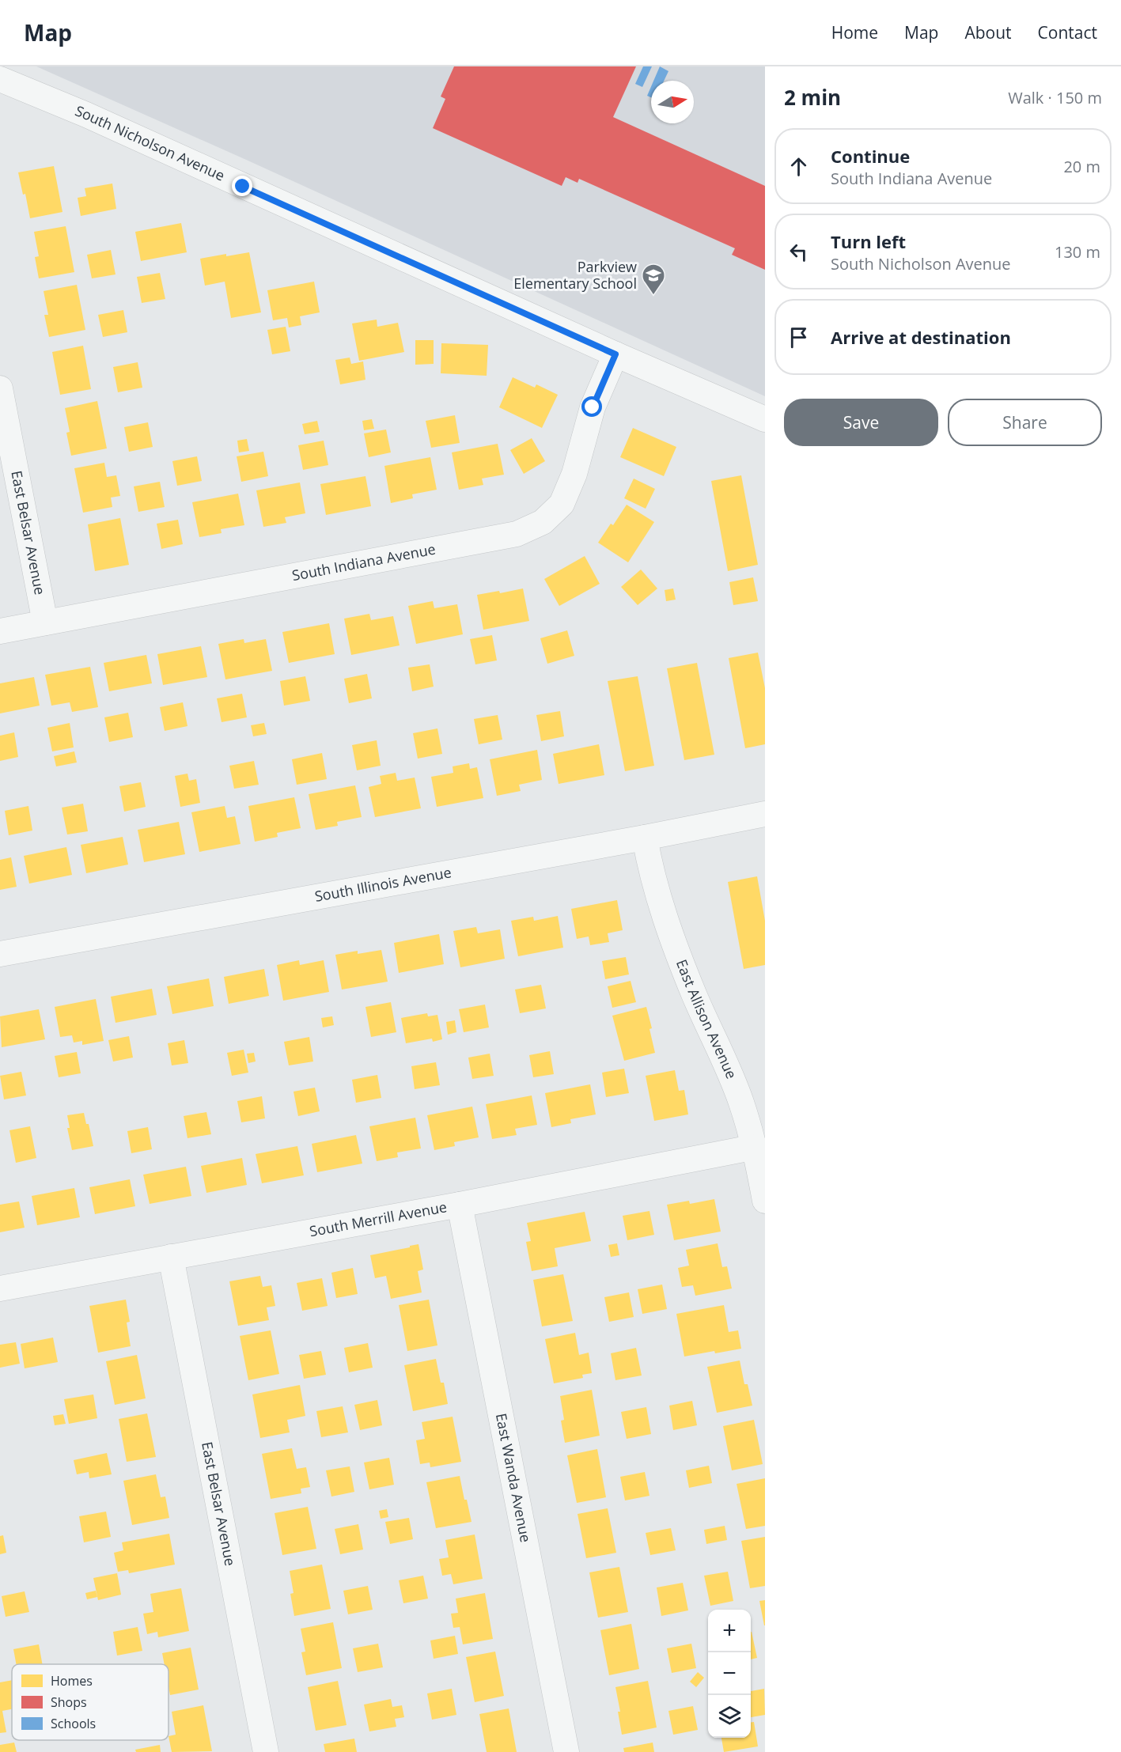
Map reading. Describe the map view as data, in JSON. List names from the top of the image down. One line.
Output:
{"streets":{"street":["South Nicholson Avenue","East Belsar Avenue","South Indiana Avenue","South Illinois Avenue","East Allison Avenue","South Merrill Avenue","East Wanda Avenue"]},"crossings":[["South Nicholson Avenue","South Indiana Avenue"],["East Belsar Avenue","South Indiana Avenue"],["East Belsar Avenue","South Merrill Avenue"],["South Illinois Avenue","East Allison Avenue"],["East Allison Avenue","South Merrill Avenue"],["South Merrill Avenue","East Wanda Avenue"]],"places":{"school or university":["Parkview Elementary School"]},"legend":["Homes","Shops","Schools"],"north":"right","page":{"header":"Map","nav":["Home","Map","About","Contact"],"heading":["2 min","Walk · 150 m"],"list":[["Continue","South Indiana Avenue","20 m"],["Turn left","South Nicholson Avenue","130 m"],"Arrive at destination"],"buttons":["Save","Share"],"map_buttons":["+","−"]}}
